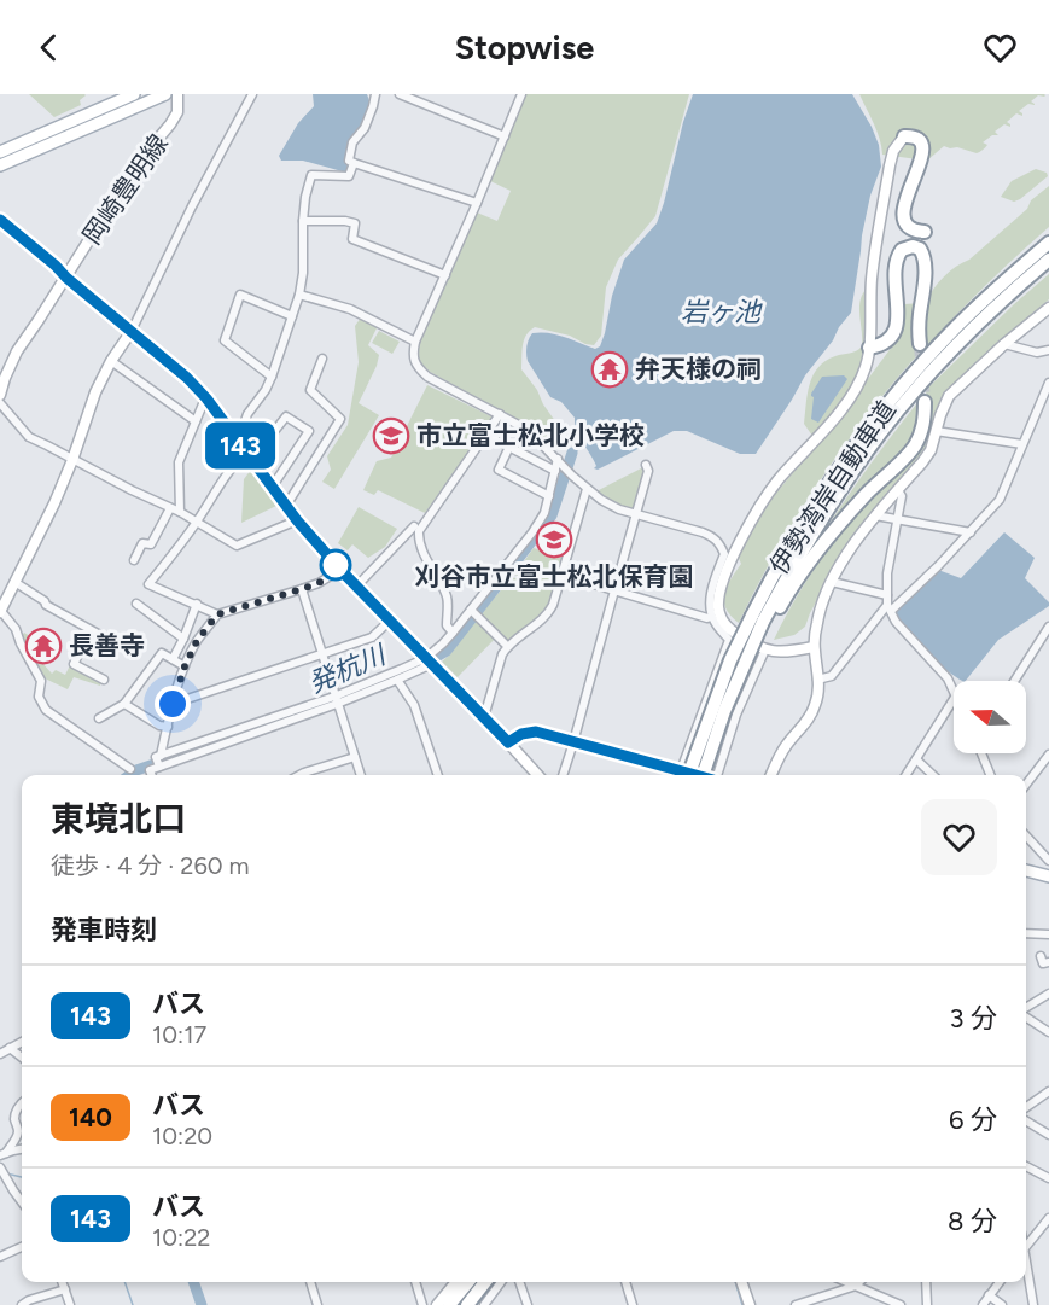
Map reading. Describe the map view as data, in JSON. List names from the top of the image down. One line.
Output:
{"streets":{"highway":["伊勢湾岸自動車道"],"street":["岡崎豊明線"]},"water":["岩ヶ池","発杭川"],"places":{"temple":["弁天様の祠","長善寺"],"school or university":["市立富士松北小学校","刈谷市立富士松北保育園"]},"lines":["bus line 143"],"north":"left","page":{"header":"Stopwise","on_map":"143","heading":[["東境北口","徒歩 · 4 分 · 260 m"],"発車時刻"],"list":[{"mark":"143","name":"バス","note":"10:17","value":"3 分"},{"mark":"140","name":"バス","note":"10:20","value":"6 分"},{"mark":"143","name":"バス","note":"10:22","value":"8 分"}]}}
